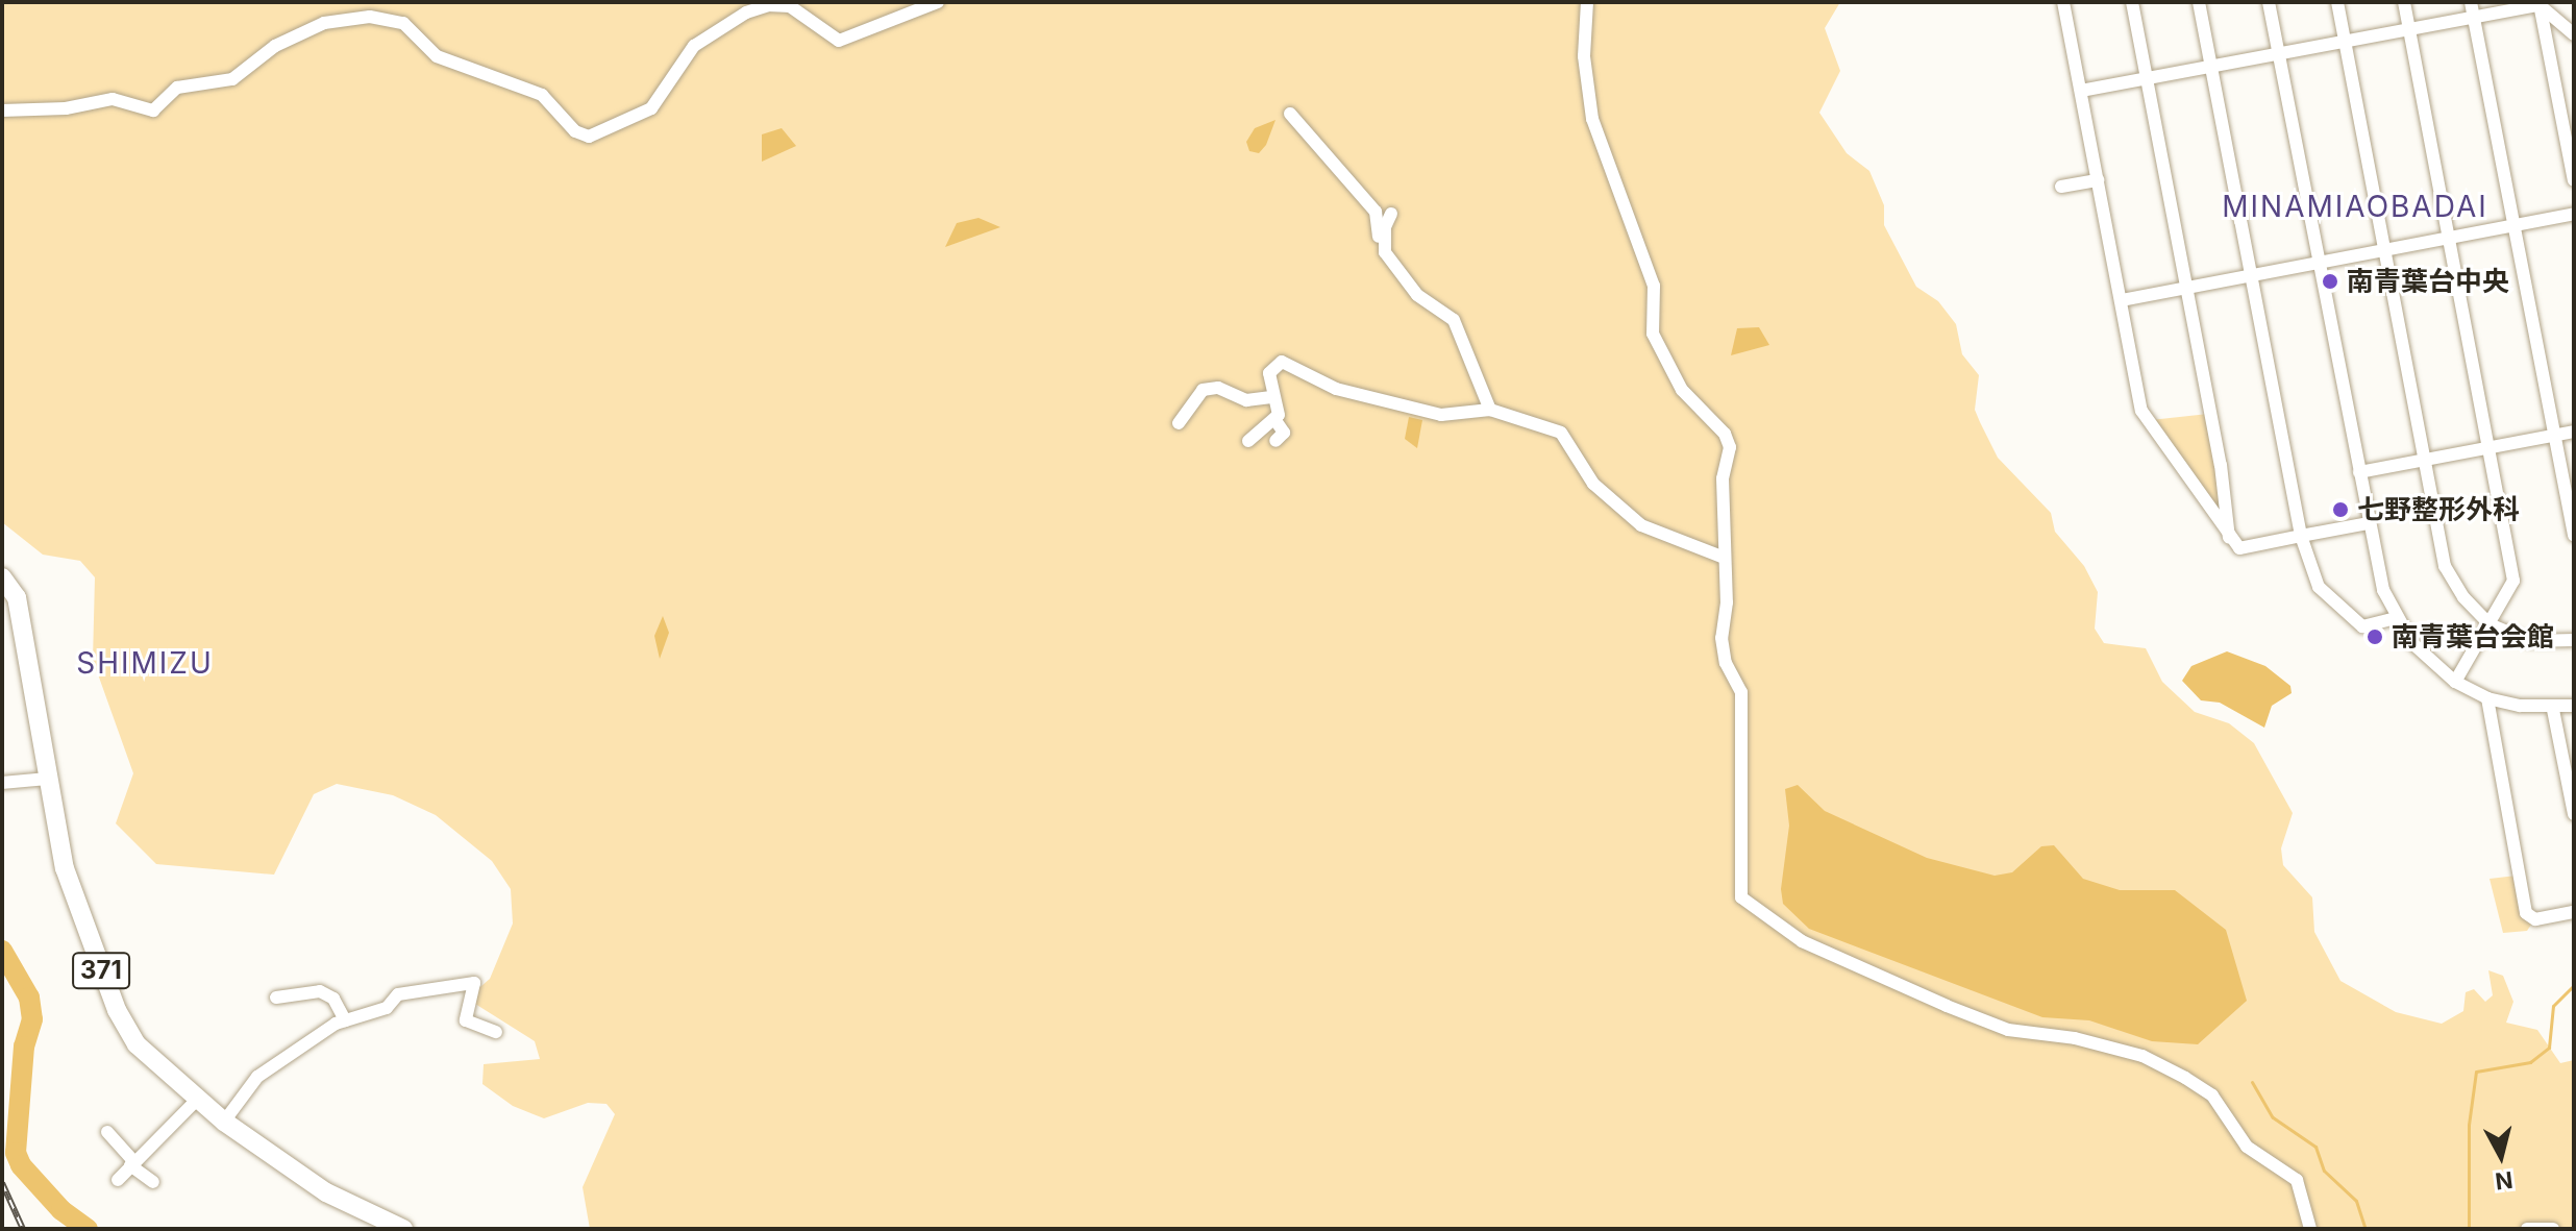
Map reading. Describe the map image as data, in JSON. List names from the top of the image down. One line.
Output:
{"streets":{"highway":["371"]},"districts":["MINAMIAOBADAI","SHIMIZU"],"places":["南青葉台中央","七野整形外科","南青葉台会館"],"north":"bottom"}
